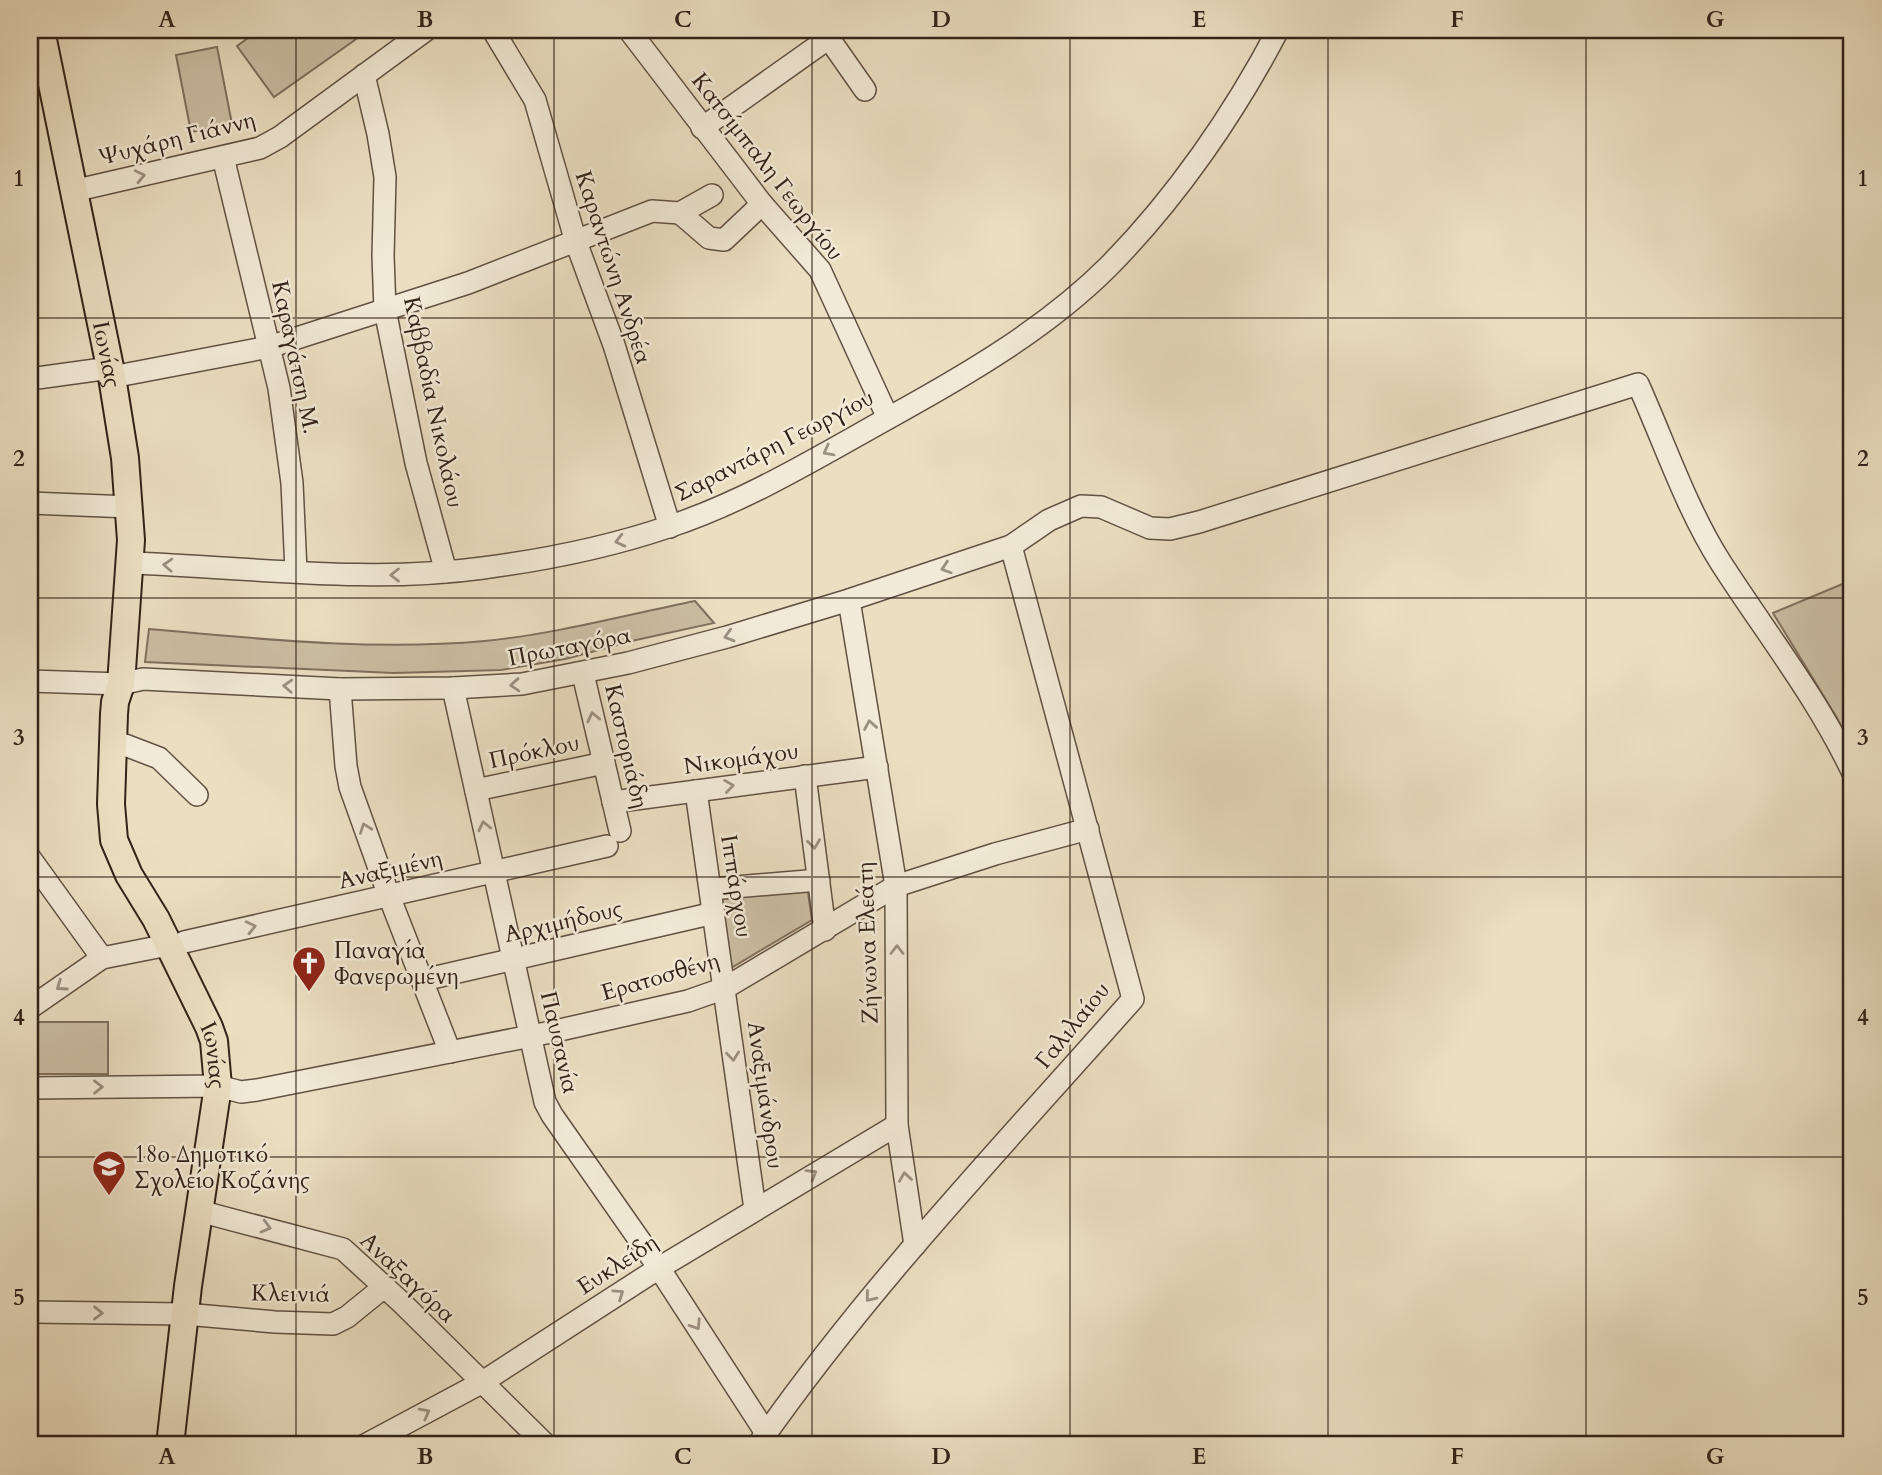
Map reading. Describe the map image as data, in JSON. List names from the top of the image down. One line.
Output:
{"streets":{"main road":["Ιωνίας"],"street":["Ψυχάρη Γιάννη","Κατσίμπαλη Γεωργίου","Καραντώνη Ανδρέα","Καραγάτση Μ.","Καββαδία Νικολάου","Σαραντάρη Γεωργίου","Πρωταγόρα","Καστοριάδη","Πρόκλου","Νικομάχου","Αναξιμένη","Ιππάρχου","Αρχιμήδους","Ζήνωνα Ελεάτη","Ερατοσθένη","Γαλιλαίου","Παυσανία","Αναξιμάνδρου","Ευκλείδη","Αναξαγόρα","Κλεινιά"]},"crossings":[["Ψυχάρη Γιάννη","Ιωνίας"],["Ψυχάρη Γιάννη","Καραγάτση Μ."],["Ψυχάρη Γιάννη","Καββαδία Νικολάου"],["Κατσίμπαλη Γεωργίου","Σαραντάρη Γεωργίου"],["Καραντώνη Ανδρέα","Σαραντάρη Γεωργίου"],["Ιωνίας","Σαραντάρη Γεωργίου"],["Ιωνίας","Πρωταγόρα"],["Ιωνίας","Αναξιμένη"],["Ιωνίας","Ερατοσθένη"],["Ιωνίας","Αναξαγόρα"],["Ιωνίας","Κλεινιά"],["Καραγάτση Μ.","Σαραντάρη Γεωργίου"],["Καββαδία Νικολάου","Σαραντάρη Γεωργίου"],["Πρωταγόρα","Καστοριάδη"],["Πρωταγόρα","Ζήνωνα Ελεάτη"],["Πρωταγόρα","Γαλιλαίου"],["Πρωταγόρα","Παυσανία"],["Καστοριάδη","Πρόκλου"],["Καστοριάδη","Νικομάχου"],["Καστοριάδη","Αναξιμένη"],["Πρόκλου","Παυσανία"],["Νικομάχου","Ιππάρχου"],["Νικομάχου","Ζήνωνα Ελεάτη"],["Αναξιμένη","Παυσανία"],["Ιππάρχου","Αρχιμήδους"],["Ιππάρχου","Ερατοσθένη"],["Ιππάρχου","Αναξιμάνδρου"],["Αρχιμήδους","Παυσανία"],["Ζήνωνα Ελεάτη","Ερατοσθένη"],["Ζήνωνα Ελεάτη","Γαλιλαίου"],["Ζήνωνα Ελεάτη","Ευκλείδη"],["Ερατοσθένη","Γαλιλαίου"],["Ερατοσθένη","Παυσανία"],["Ερατοσθένη","Αναξιμάνδρου"],["Γαλιλαίου","Παυσανία"],["Παυσανία","Ευκλείδη"],["Αναξιμάνδρου","Ευκλείδη"],["Ευκλείδη","Αναξαγόρα"],["Αναξαγόρα","Κλεινιά"]],"one_way":["Σαραντάρη Γεωργίου","Πρωταγόρα","Καστοριάδη","Αναξιμένη","Ζήνωνα Ελεάτη","Αναξιμάνδρου","Ευκλείδη","Αναξαγόρα","Κλεινιά"],"places":{"church":["Παναγία Φανερωμένη"],"school or university":["18ο Δημοτικό Σχολείο Κοζάνης"]},"grid":{"columns":["A","B","C","D","E","F","G"],"rows":["1","2","3","4","5"]}}
